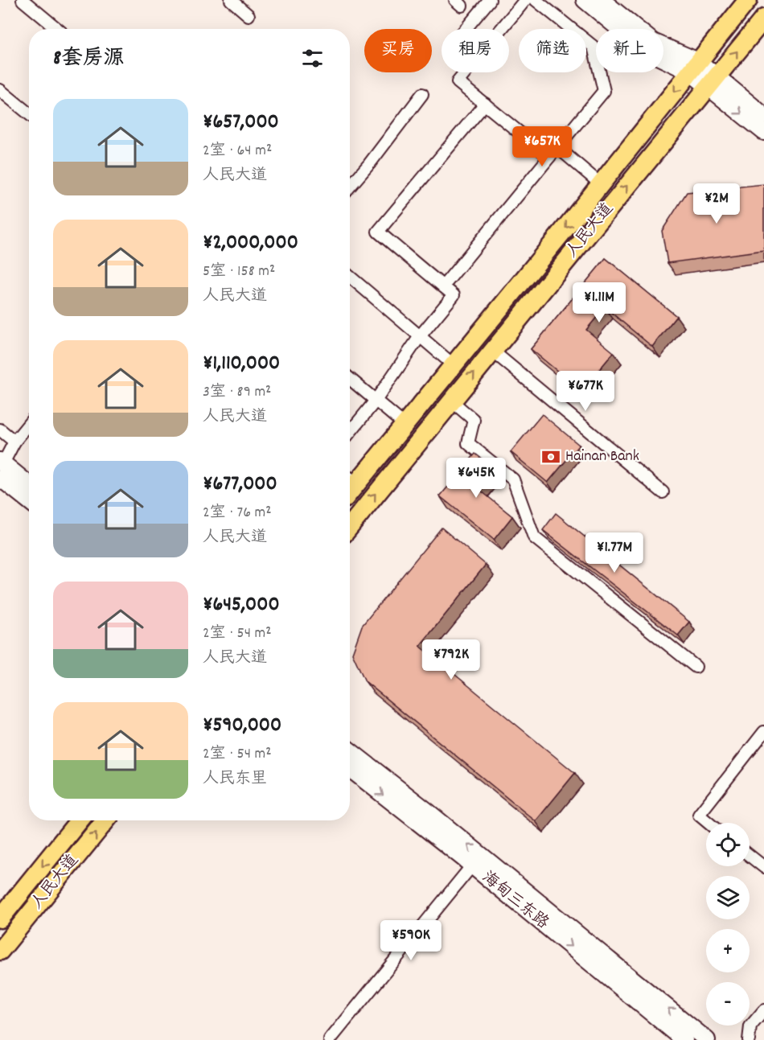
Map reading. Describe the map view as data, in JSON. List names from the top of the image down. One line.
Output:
{"streets":{"main road":["人民大道","海甸三东路"]},"places":{"bank":["Hainan Bank"]},"page":{"chip":["买房","租房","筛选","新上"],"heading":"8套房源","list":[{"name":"¥657,000","note":"2室 · 64 m² · 人民大道"},{"name":"¥2,000,000","note":"5室 · 158 m² · 人民大道"},{"name":"¥1,110,000","note":"3室 · 89 m² · 人民大道"},{"name":"¥677,000","note":"2室 · 76 m² · 人民大道"},{"name":"¥645,000","note":"2室 · 54 m² · 人民大道"},{"name":"¥590,000","note":"2室 · 54 m² · 人民东里"}],"price":["¥657K","¥2M","¥1.11M","¥677K","¥645K","¥1.77M","¥792K","¥590K"],"map_buttons":["+","−"]}}
